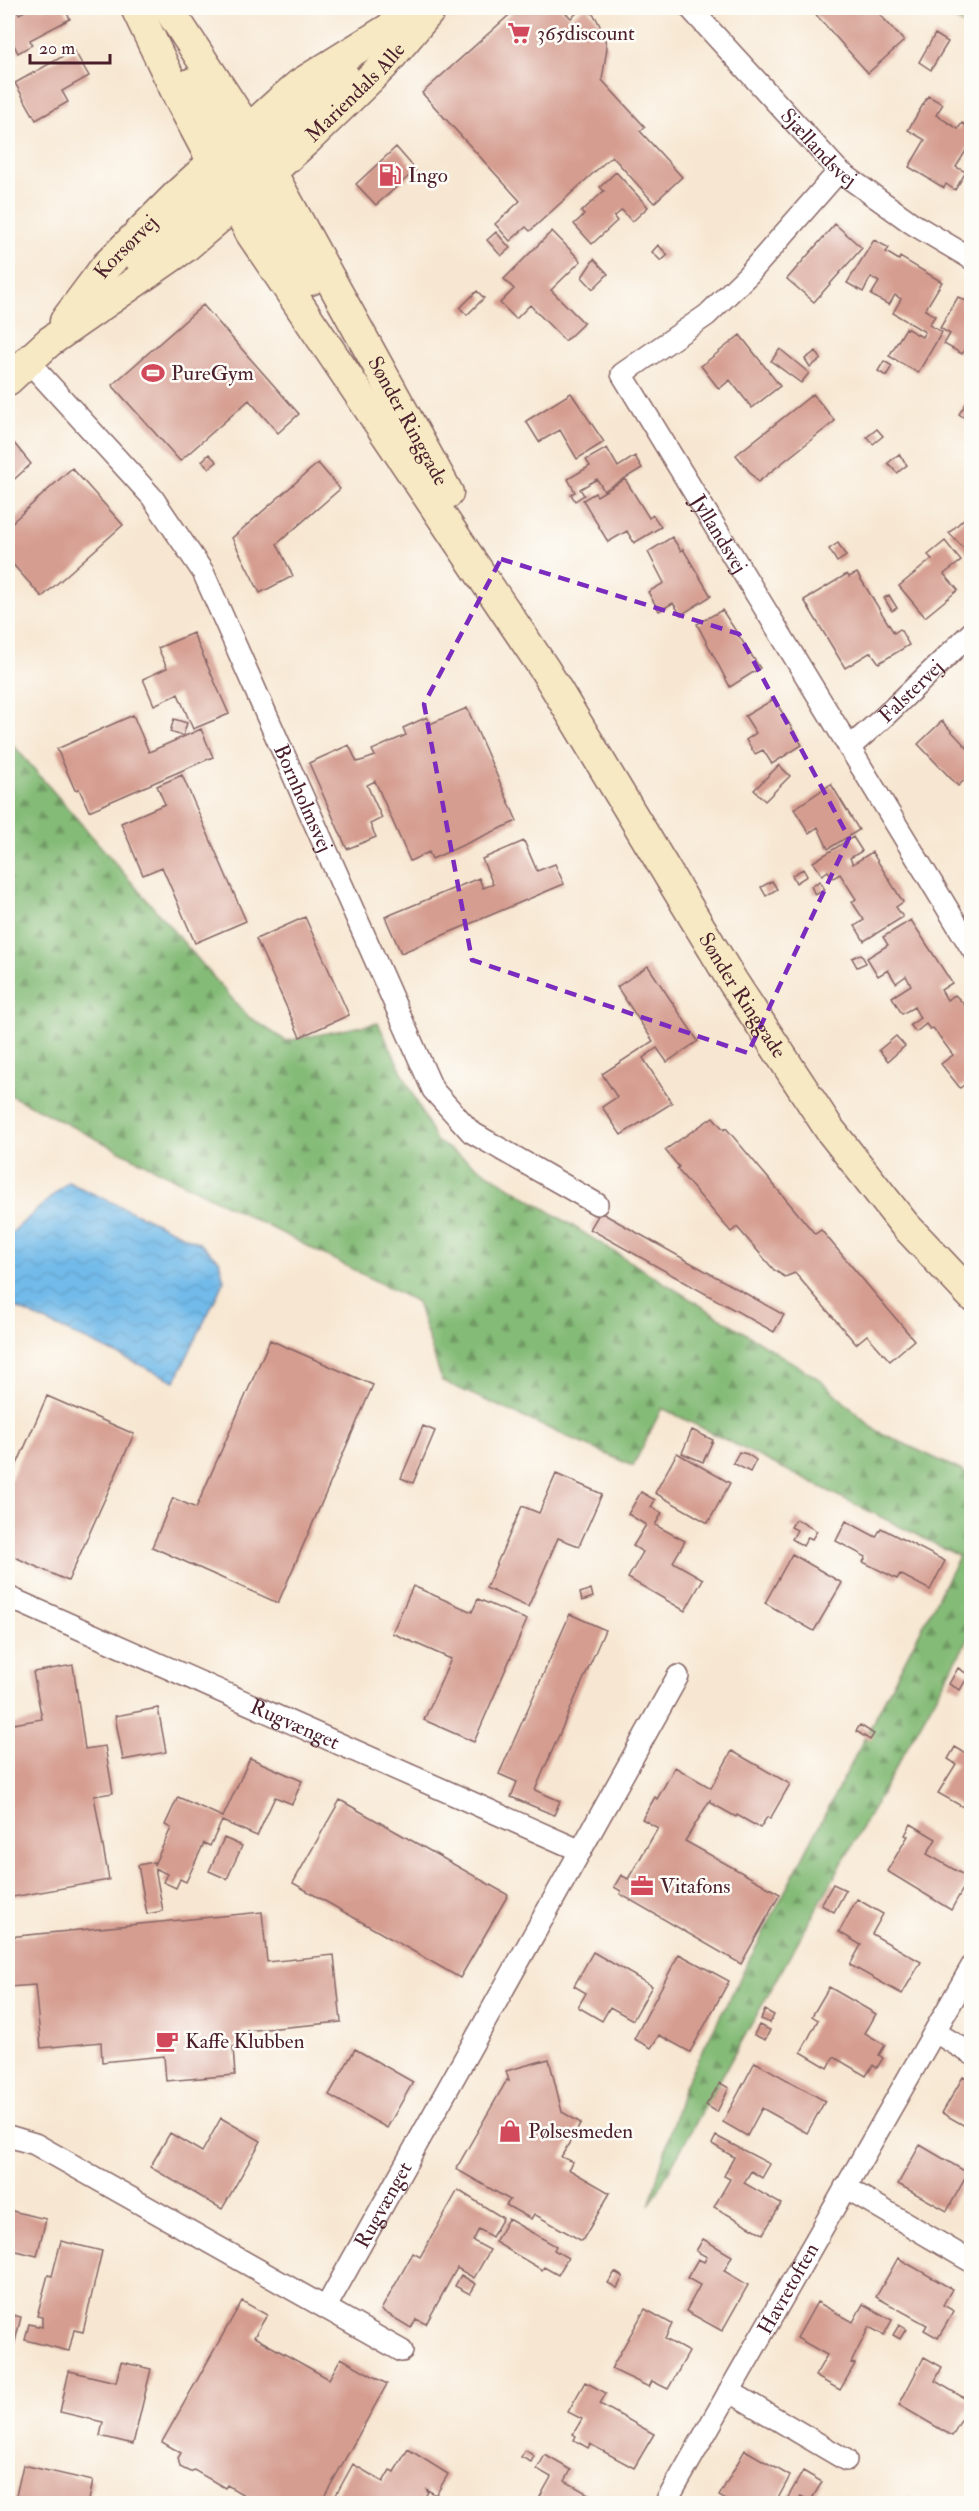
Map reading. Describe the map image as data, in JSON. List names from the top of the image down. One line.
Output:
{"streets":{"street":["Mariendals Alle","Sjællandsvej","Sønder Ringgade","Jyllandsvej","Falstervej","Bornholmsvej","Rugvænget","Havretoften"]},"crossings":[["Mariendals Alle","Sønder Ringgade"],["Sjællandsvej","Jyllandsvej"],["Jyllandsvej","Falstervej"]],"places":{"supermarket":["365discount"],"fuel station":["Ingo"],"sports":["PureGym"],"office":["Vitafons"],"cafe":["Kaffe Klubben"],"shop":["Pølsesmeden"]},"scale_bar":"20 m"}
